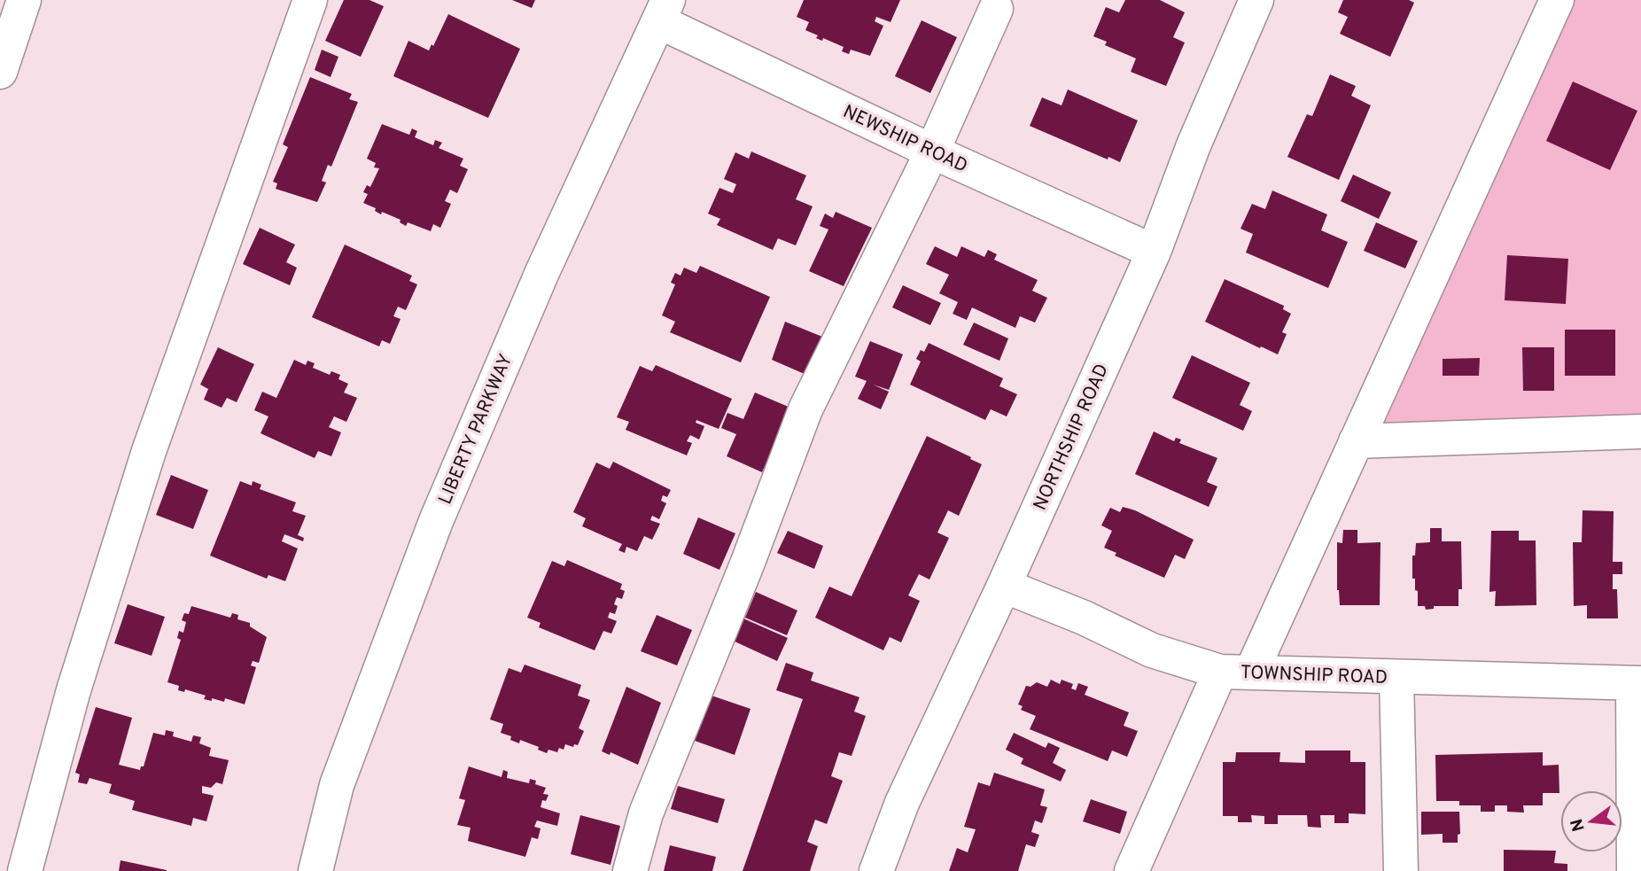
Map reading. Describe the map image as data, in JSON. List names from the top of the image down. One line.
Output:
{"streets":{"street":["NEWSHIP ROAD","LIBERTY PARKWAY","NORTHSHIP ROAD","TOWNSHIP ROAD"]},"crossings":[["NEWSHIP ROAD","LIBERTY PARKWAY"],["NEWSHIP ROAD","NORTHSHIP ROAD"],["NORTHSHIP ROAD","TOWNSHIP ROAD"]],"north":"left"}
